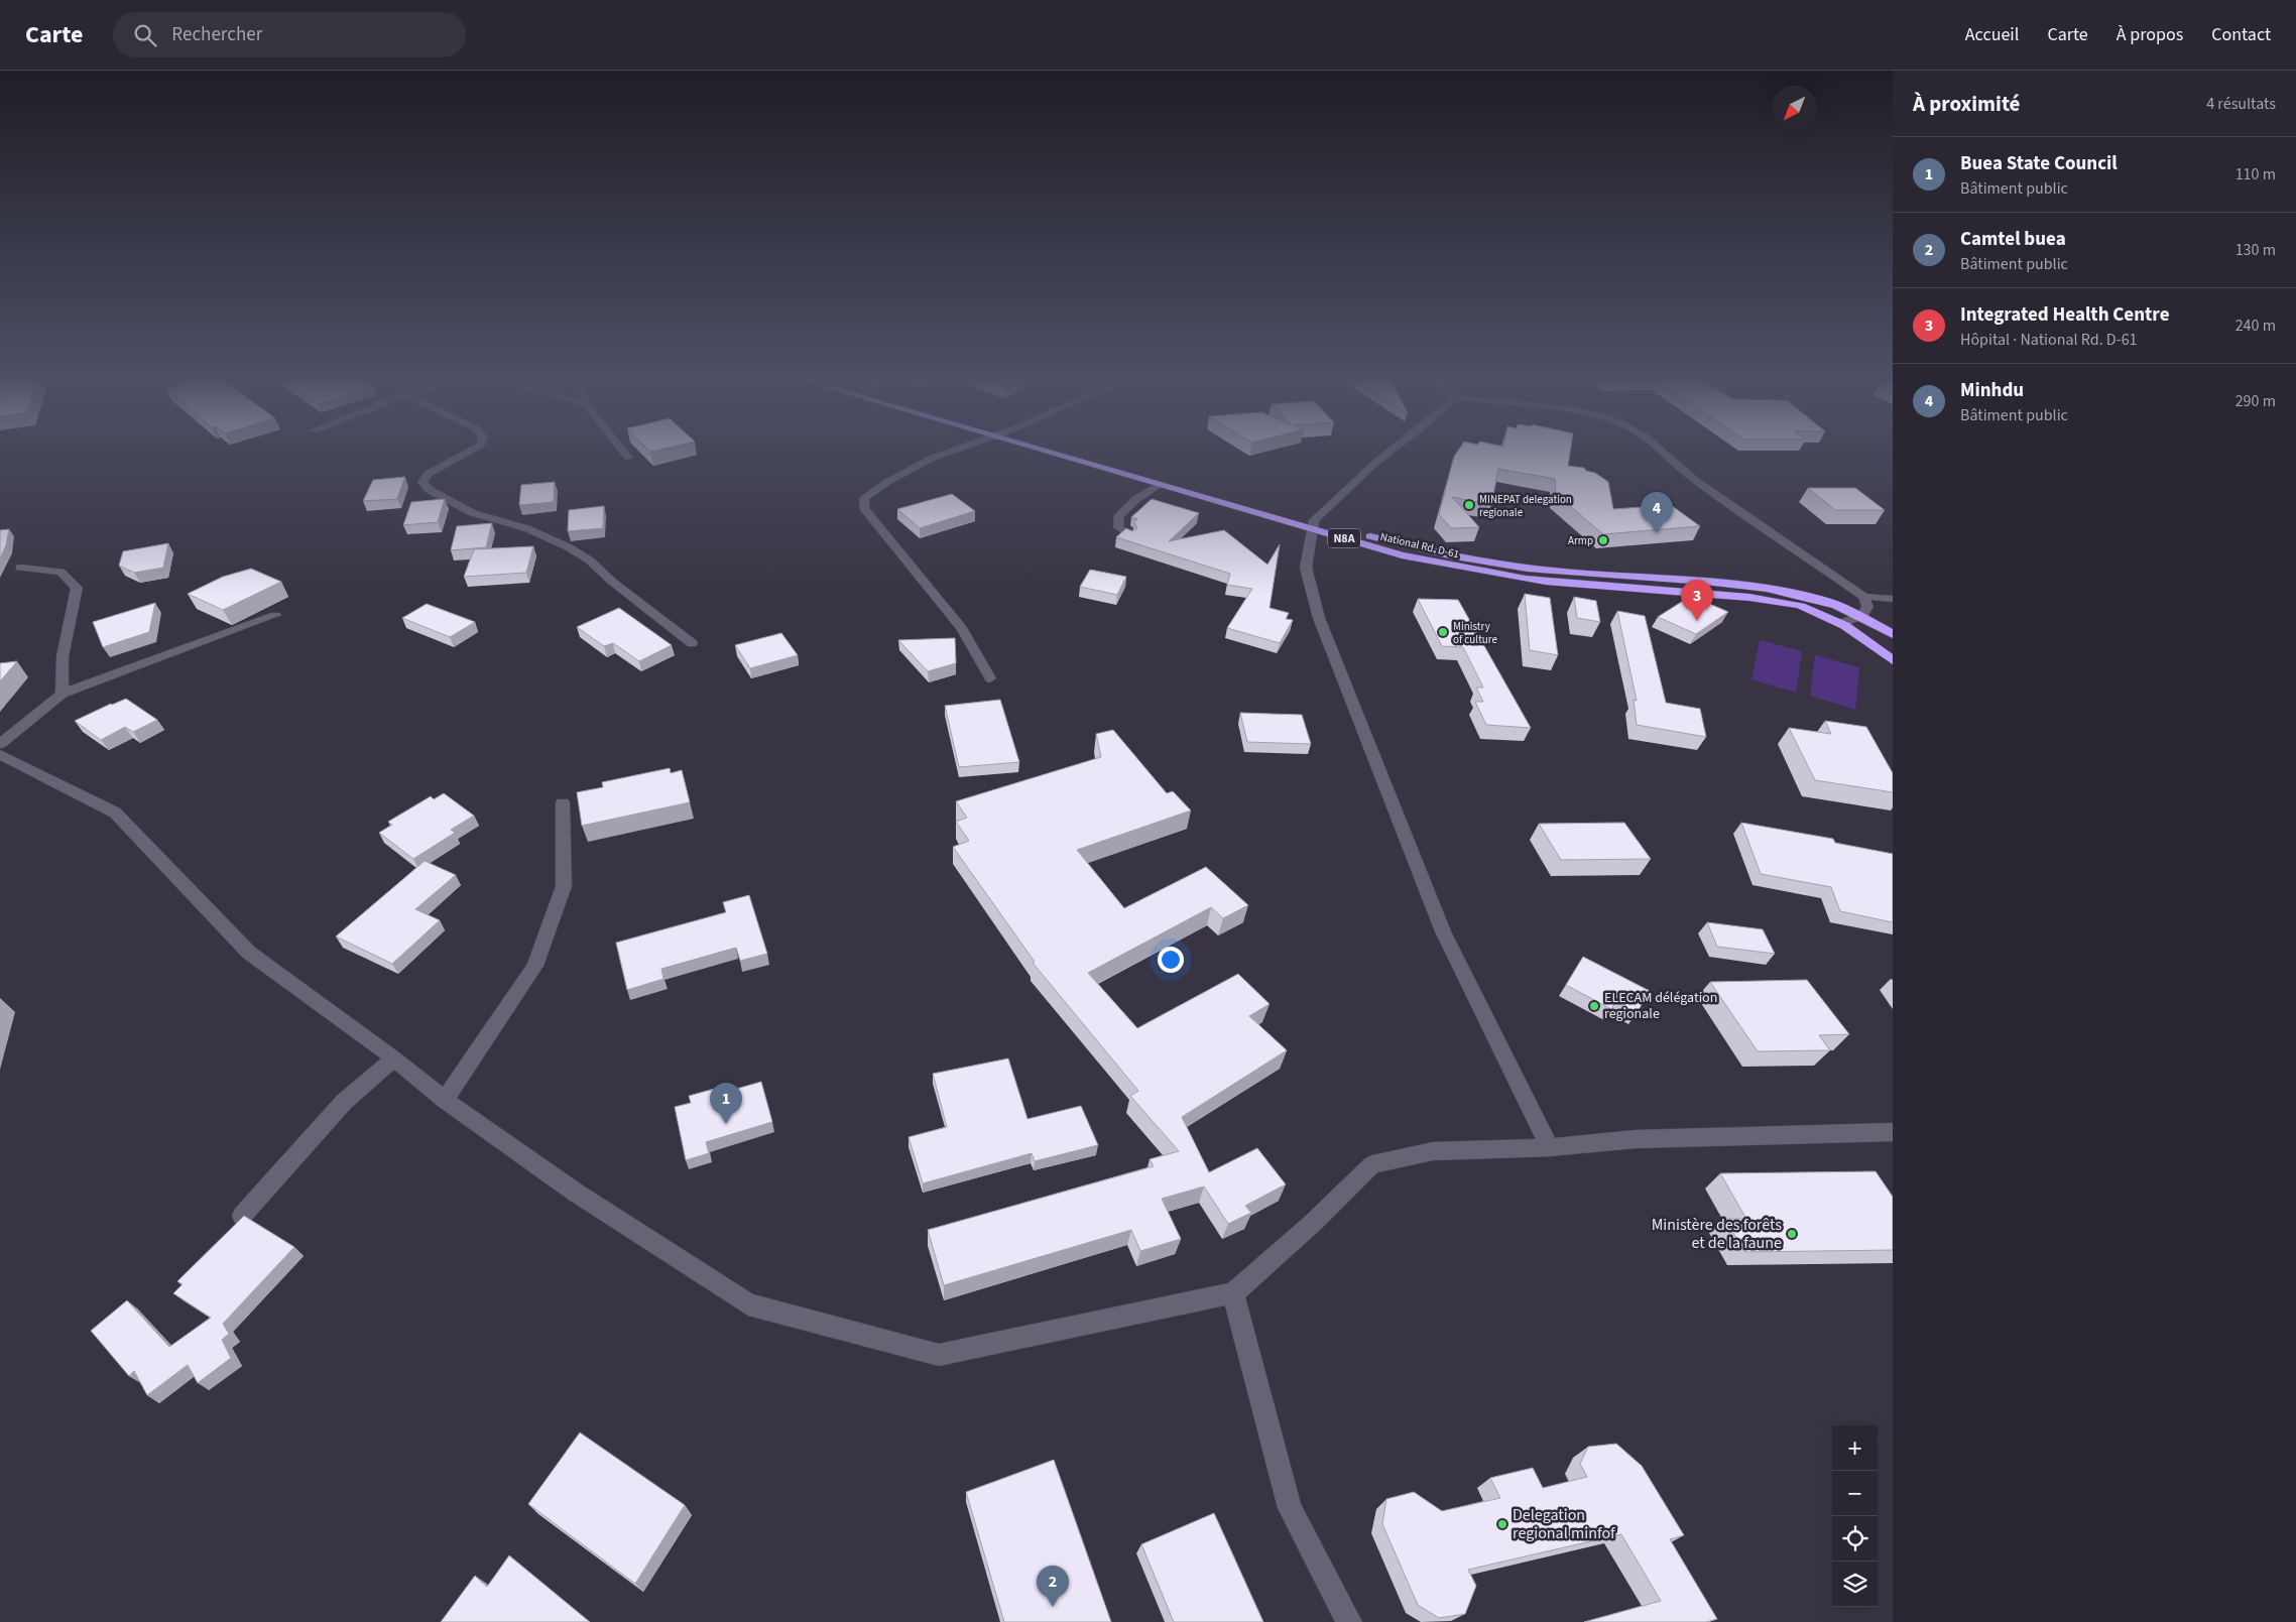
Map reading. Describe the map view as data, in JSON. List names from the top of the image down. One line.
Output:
{"streets":{"highway":["N8A","National Rd. D-61"]},"places":["MINEPAT delegation regionale","Armp","Ministry of culture","ELECAM délégation regionale","Ministère des forêts et de la faune","Delegation regional minfof"],"north":"bottom left","page":{"header":"Carte","search":"Rechercher","nav":["Accueil","Carte","À propos","Contact"],"heading":["À proximité","4 résultats"],"list":[{"mark":"1","name":"Buea State Council","note":"Bâtiment public","value":"110 m"},{"mark":"2","name":"Camtel buea","note":"Bâtiment public","value":"130 m"},{"mark":"3","name":"Integrated Health Centre","note":"Hôpital · National Rd. D-61","value":"240 m"},{"mark":"4","name":"Minhdu","note":"Bâtiment public","value":"290 m"}],"pins":["4","3","1","2"],"map_buttons":["+","−"]}}
